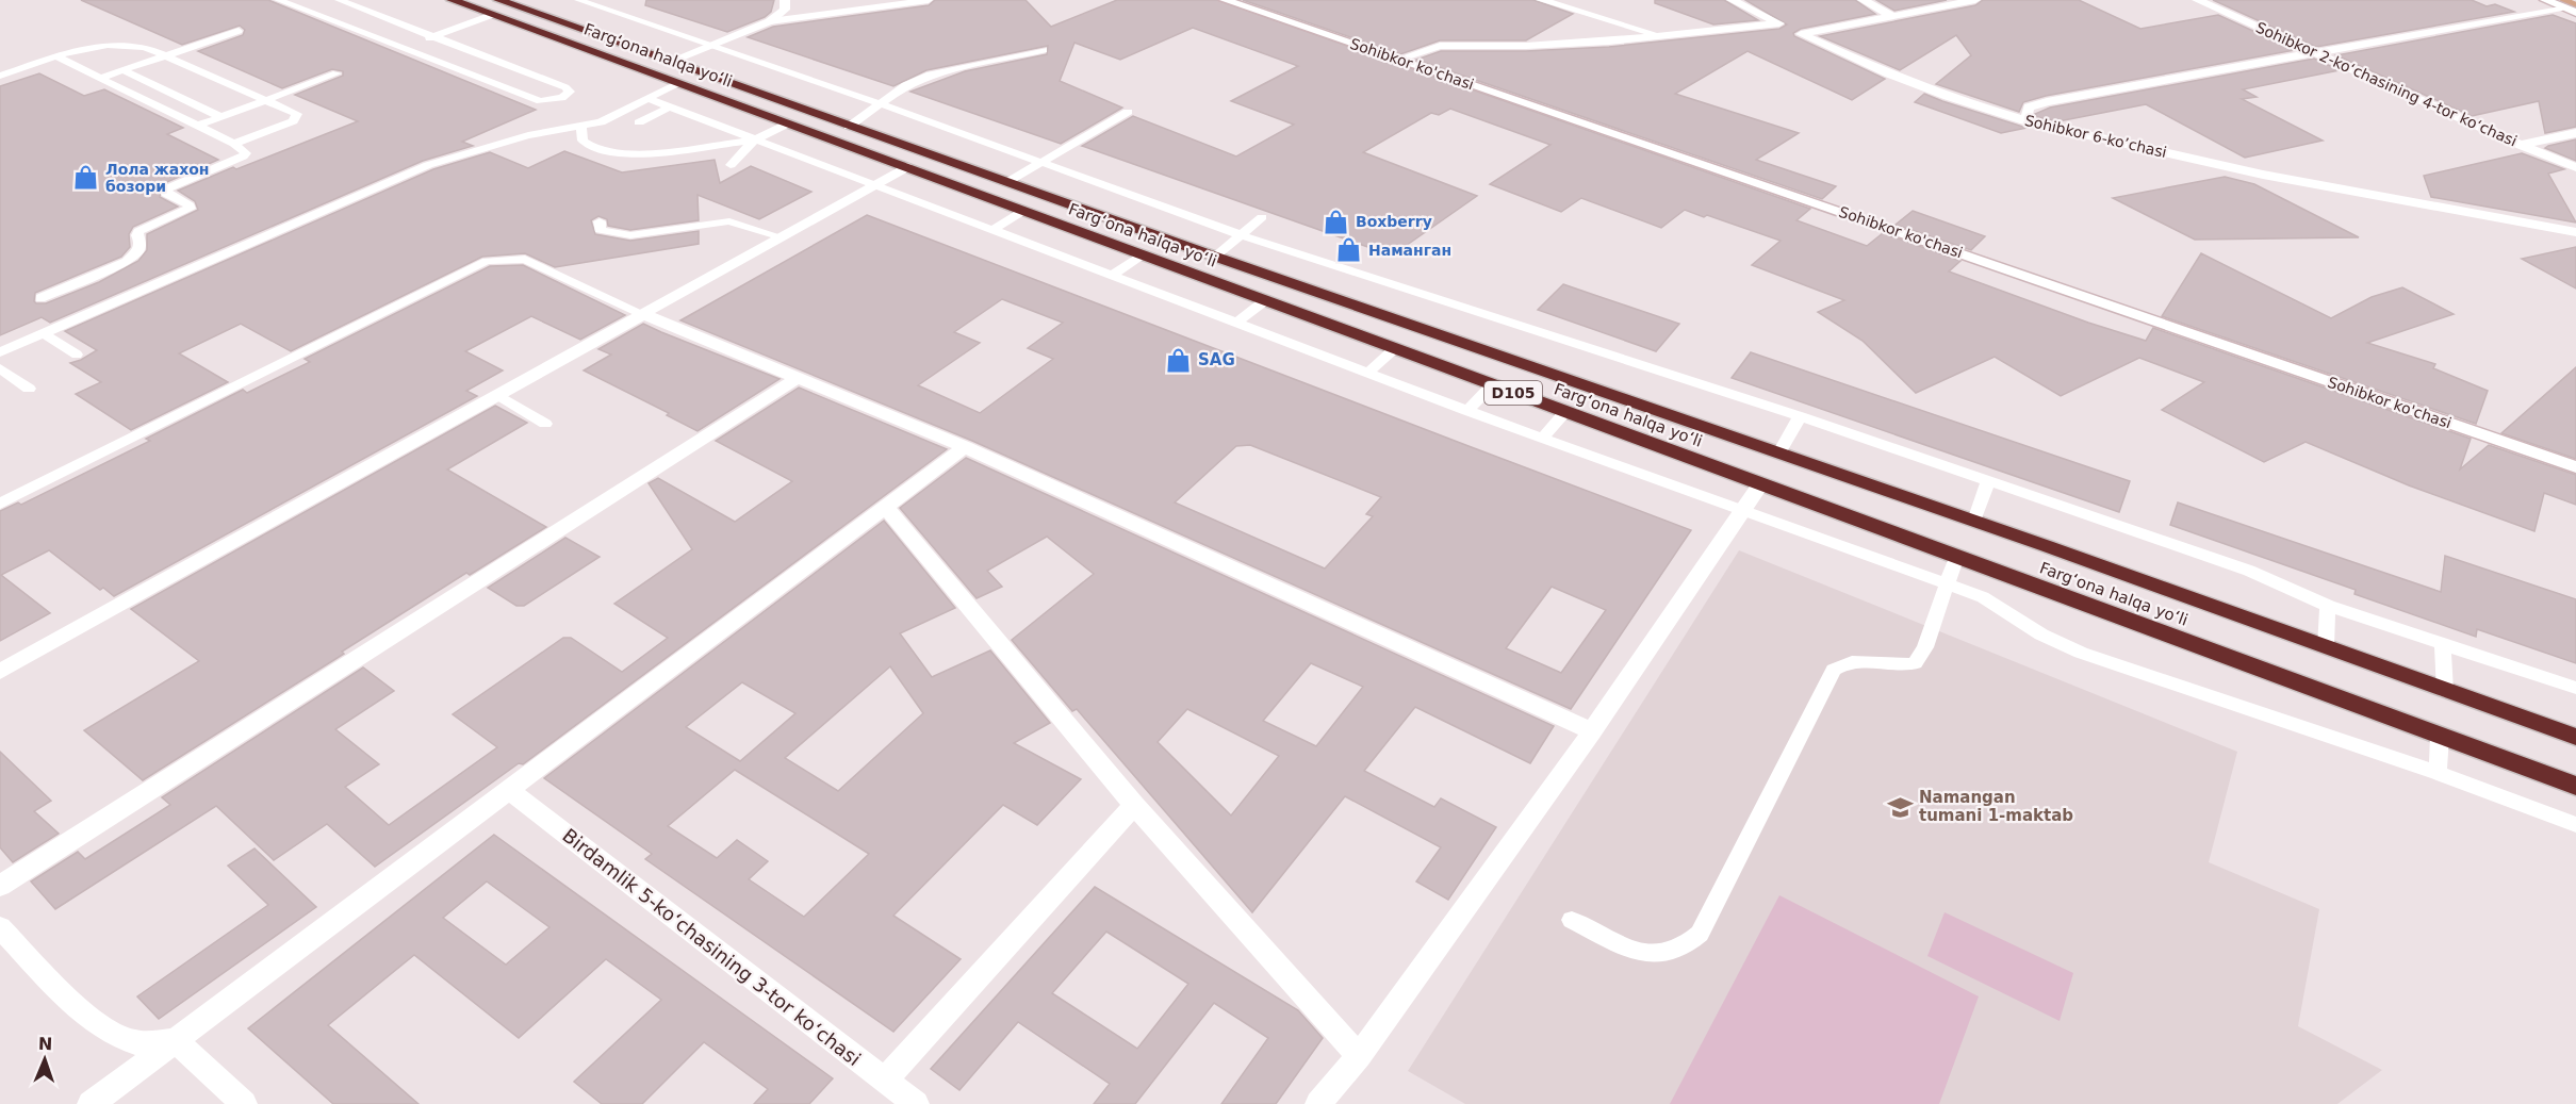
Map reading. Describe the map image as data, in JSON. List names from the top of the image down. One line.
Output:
{"streets":{"highway":["Farg‘ona halqa yo‘li","D105"],"street":["Sohibkor ko'chasi","Sohibkor 2-ko‘chasining 4-tor ko‘chasi","Sohibkor 6-koʼchasi","Birdamlik 5-koʻchasining 3-tor koʻchasi"]},"places":{"shop":["Лола жахон бозори","Boxberry","Наманган","SAG"],"school or university":["Namangan tumani 1-maktab"]},"north":"top"}
